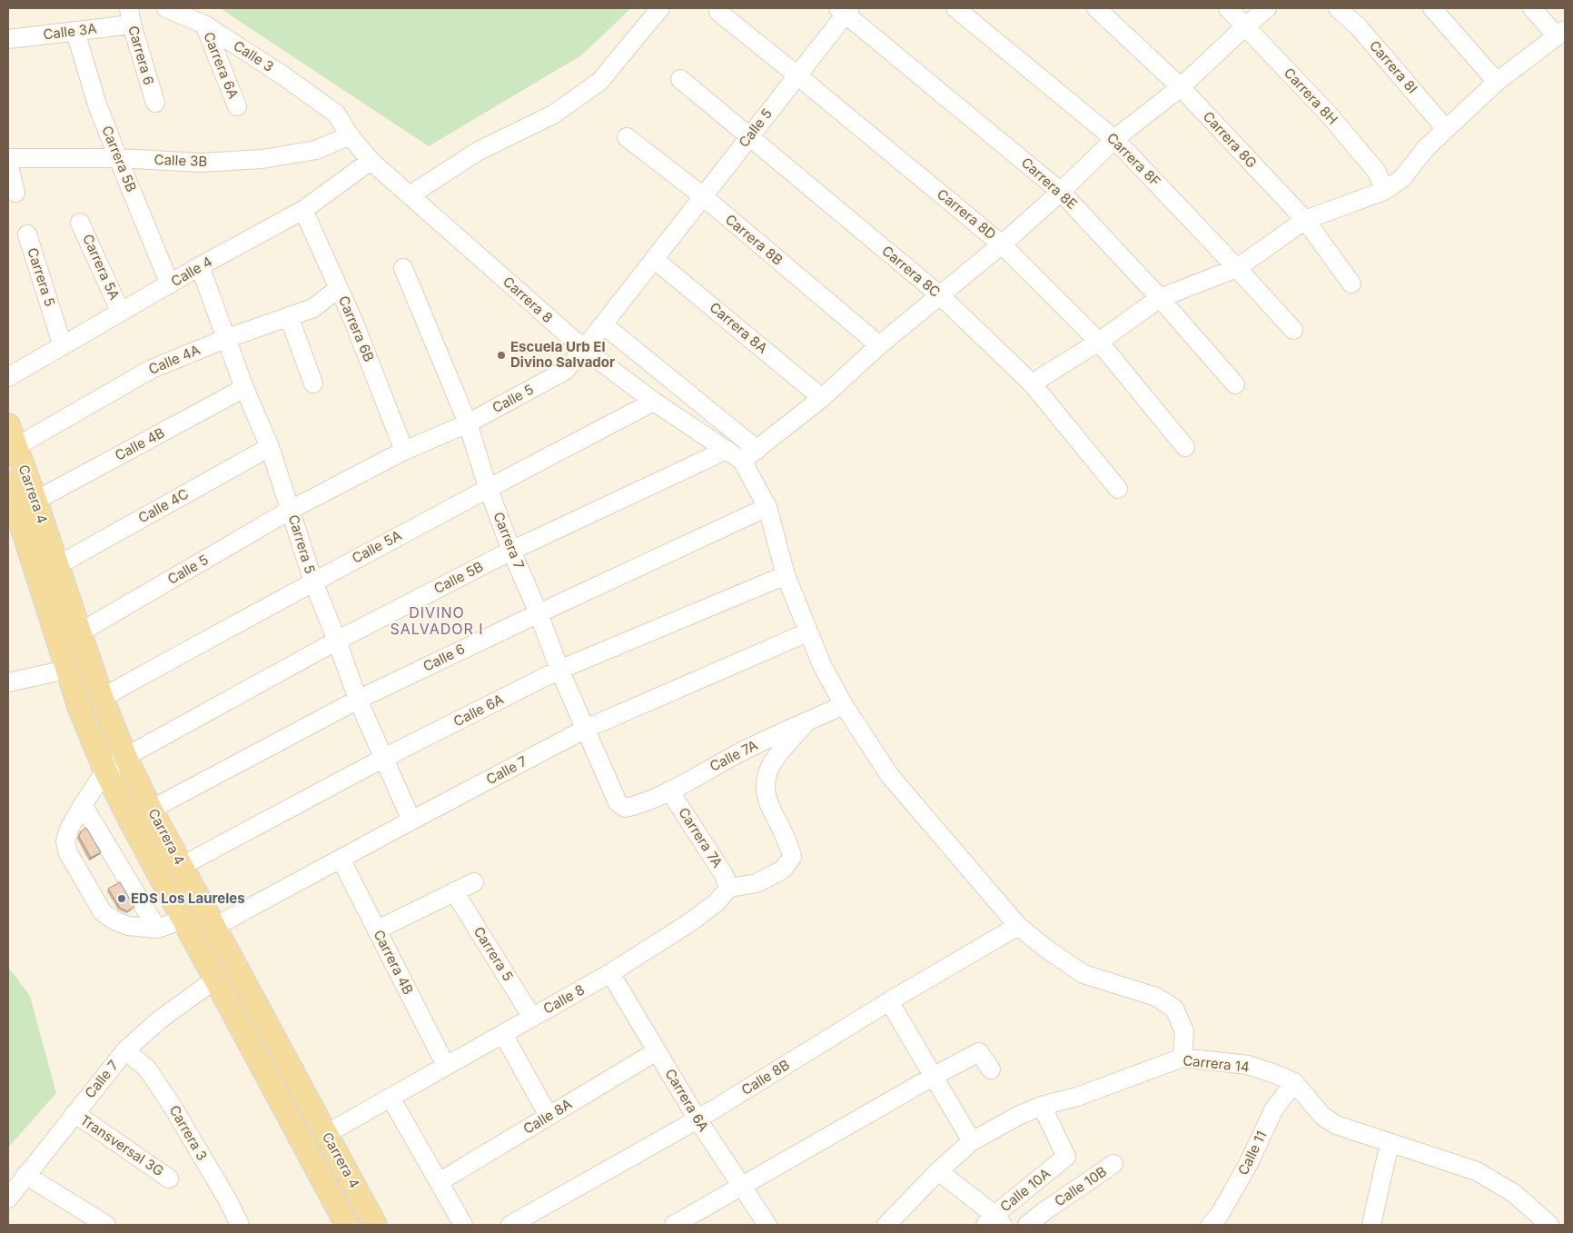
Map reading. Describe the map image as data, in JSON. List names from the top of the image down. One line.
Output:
{"streets":{"main road":["Carrera 4"],"street":["Calle 3A","Carrera 6","Calle 3","Carrera 6A","Carrera 8I","Carrera 8H","Calle 5","Carrera 8G","Carrera 5B","Carrera 8F","Calle 3B","Carrera 8E","Carrera 8D","Carrera 8B","Carrera 5A","Calle 4","Carrera 8C","Carrera 5","Carrera 8","Carrera 8A","Carrera 6B","Calle 4A","Calle 4B","Calle 4C","Carrera 7","Calle 5A","Calle 5B","Calle 6","Calle 6A","Calle 7A","Calle 7","Carrera 7A","Carrera 4B","Calle 8","Carrera 14","Calle 8B","Calle 8A","Carrera 3","Transversal 3G","Calle 11","Calle 10B","Calle 10A"]},"crossings":[["Calle 3A","Carrera 6"],["Calle 3A","Carrera 5B"],["Calle 3","Carrera 6A"],["Calle 3","Carrera 8"],["Carrera 6A","Calle 8"],["Carrera 6A","Calle 8B"],["Carrera 6A","Calle 8A"],["Calle 5","Carrera 8E"],["Calle 5","Carrera 8D"],["Calle 5","Carrera 8B"],["Calle 5","Carrera 8C"],["Calle 5","Carrera 5"],["Calle 5","Carrera 8"],["Calle 5","Carrera 8A"],["Calle 5","Carrera 6B"],["Calle 5","Carrera 4"],["Calle 5","Carrera 7"],["Carrera 5B","Calle 3B"],["Carrera 5B","Calle 4"],["Calle 3B","Carrera 8"],["Carrera 5A","Calle 4"],["Calle 4","Carrera 5"],["Calle 4","Carrera 8"],["Calle 4","Carrera 6B"],["Carrera 5","Calle 4A"],["Carrera 5","Calle 4B"],["Carrera 5","Calle 4C"],["Carrera 5","Calle 5A"],["Carrera 5","Calle 5B"],["Carrera 5","Calle 6"],["Carrera 5","Calle 6A"],["Carrera 5","Calle 7"],["Carrera 5","Calle 8"],["Carrera 8","Calle 5A"],["Carrera 8","Calle 5B"],["Carrera 6B","Calle 4A"],["Calle 4A","Carrera 4"],["Calle 4B","Carrera 4"],["Carrera 4","Calle 4C"],["Carrera 4","Calle 5A"],["Carrera 4","Calle 5B"],["Carrera 4","Calle 6"],["Carrera 4","Calle 6A"],["Carrera 4","Calle 7"],["Carrera 4","Calle 8"],["Carrera 7","Calle 5A"],["Carrera 7","Calle 5B"],["Carrera 7","Calle 6"],["Carrera 7","Calle 6A"],["Carrera 7","Calle 7A"],["Carrera 7","Calle 7"],["Calle 7A","Carrera 7A"],["Calle 7","Carrera 4B"],["Calle 7","Carrera 3"],["Calle 7","Transversal 3G"],["Carrera 7A","Calle 8"],["Carrera 4B","Calle 8"],["Carrera 14","Calle 11"],["Carrera 14","Calle 10A"]],"districts":["DIVINO SALVADOR I"],"places":["Escuela Urb El Divino Salvador","EDS Los Laureles"]}
